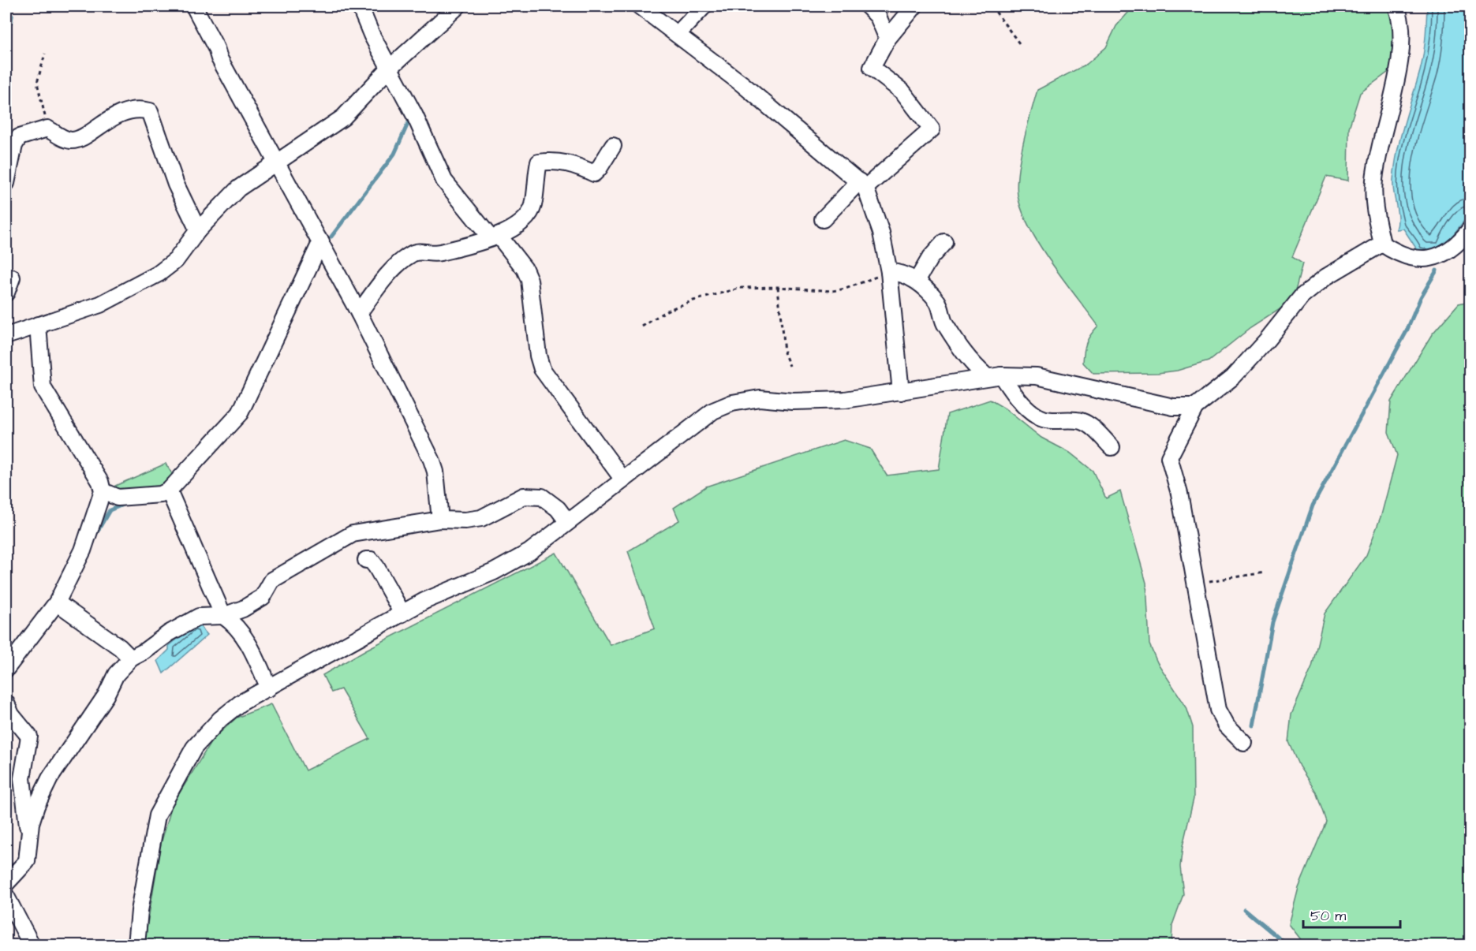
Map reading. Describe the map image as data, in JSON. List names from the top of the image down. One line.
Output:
{"scale_bar":"50 m"}
